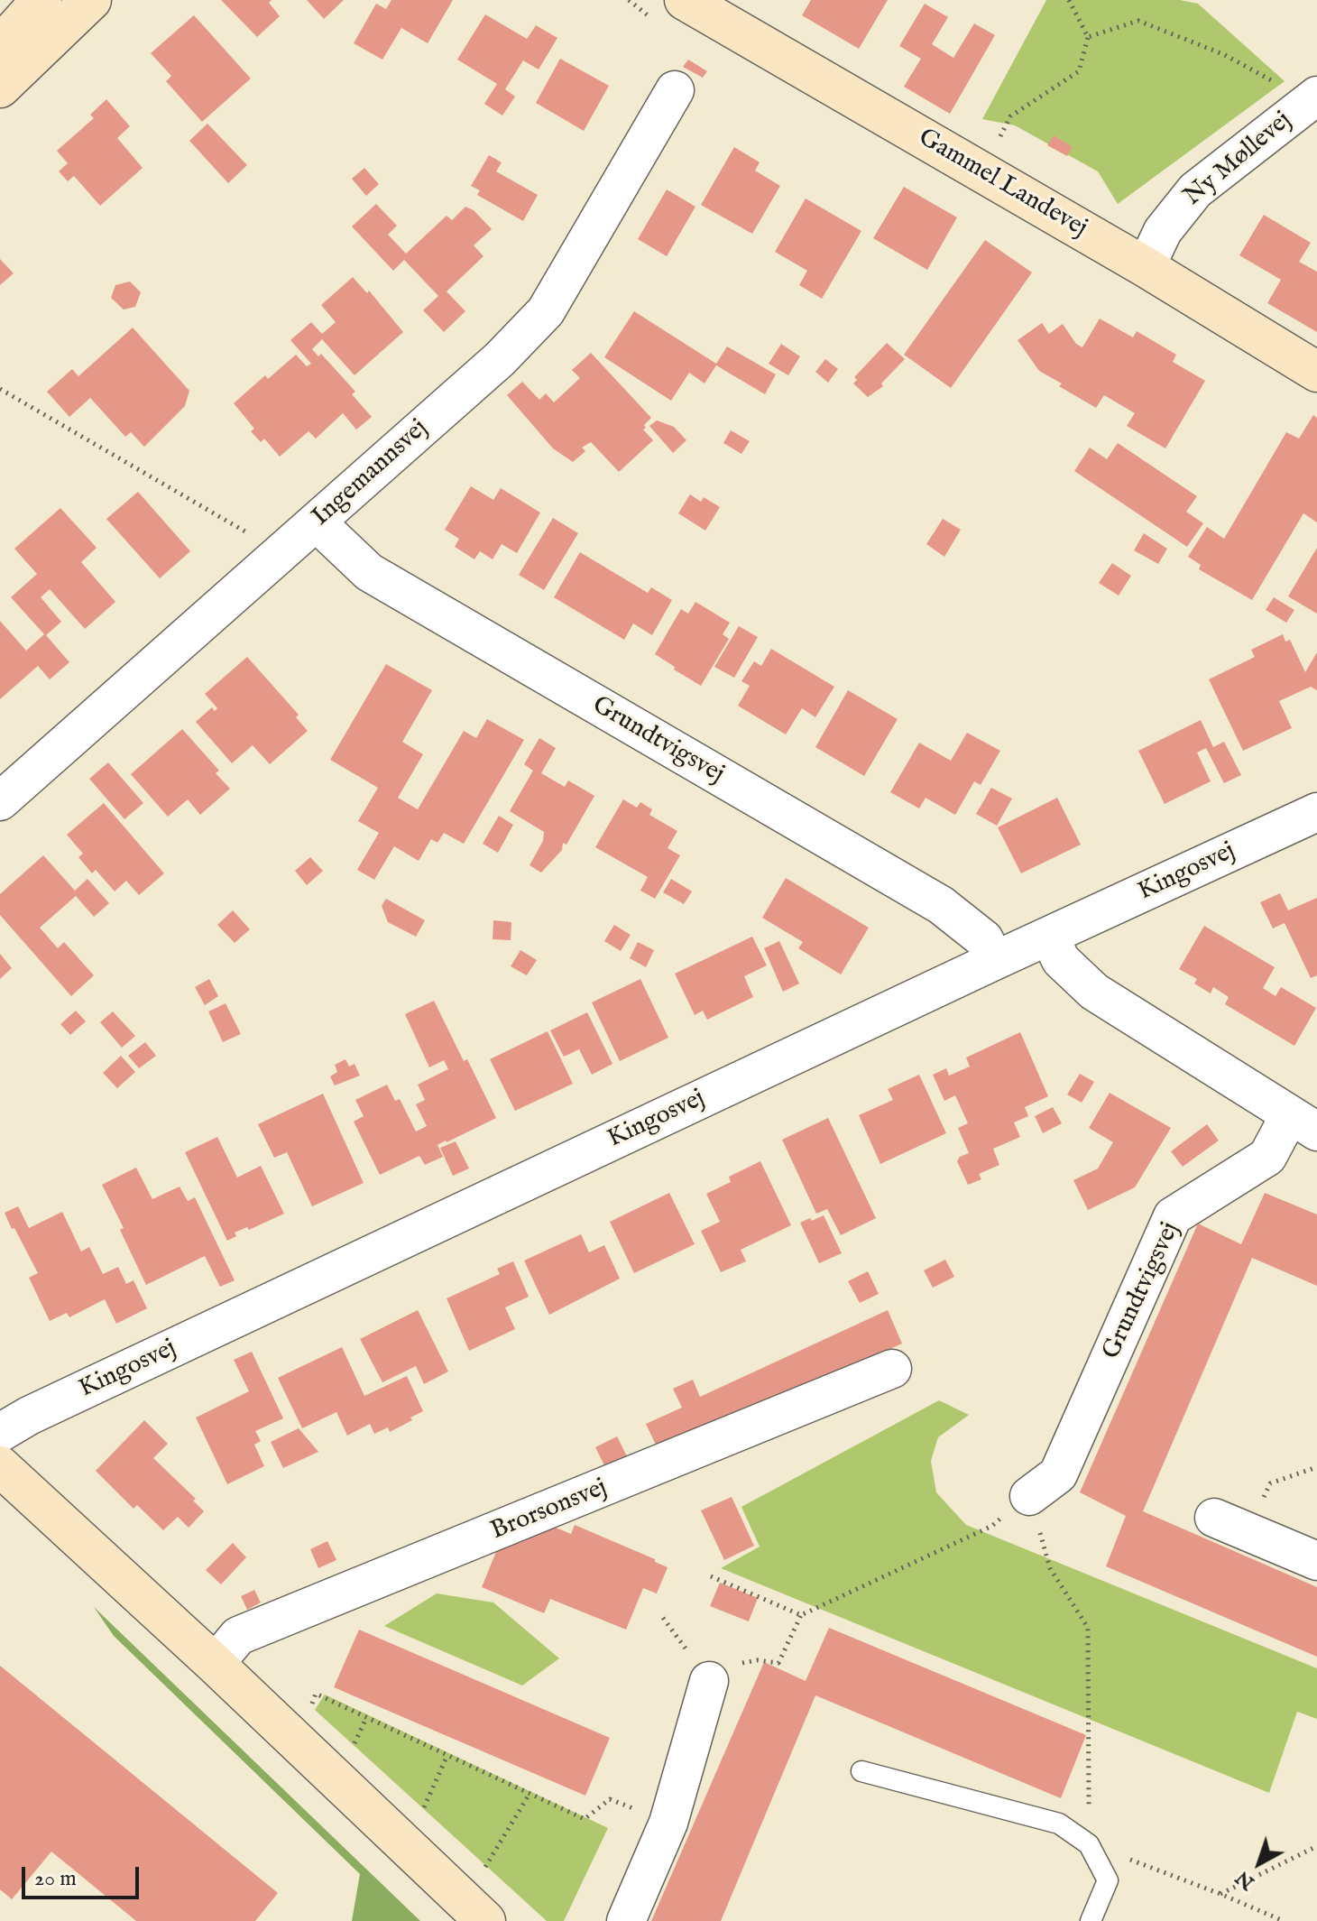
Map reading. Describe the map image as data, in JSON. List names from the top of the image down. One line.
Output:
{"streets":{"street":["Ny Møllevej","Gammel Landevej","Ingemannsvej","Grundtvigsvej","Kingosvej","Brorsonsvej"]},"crossings":[["Ny Møllevej","Gammel Landevej"],["Ingemannsvej","Grundtvigsvej"],["Grundtvigsvej","Kingosvej"]],"scale_bar":"20 m","north":"bottom left"}
